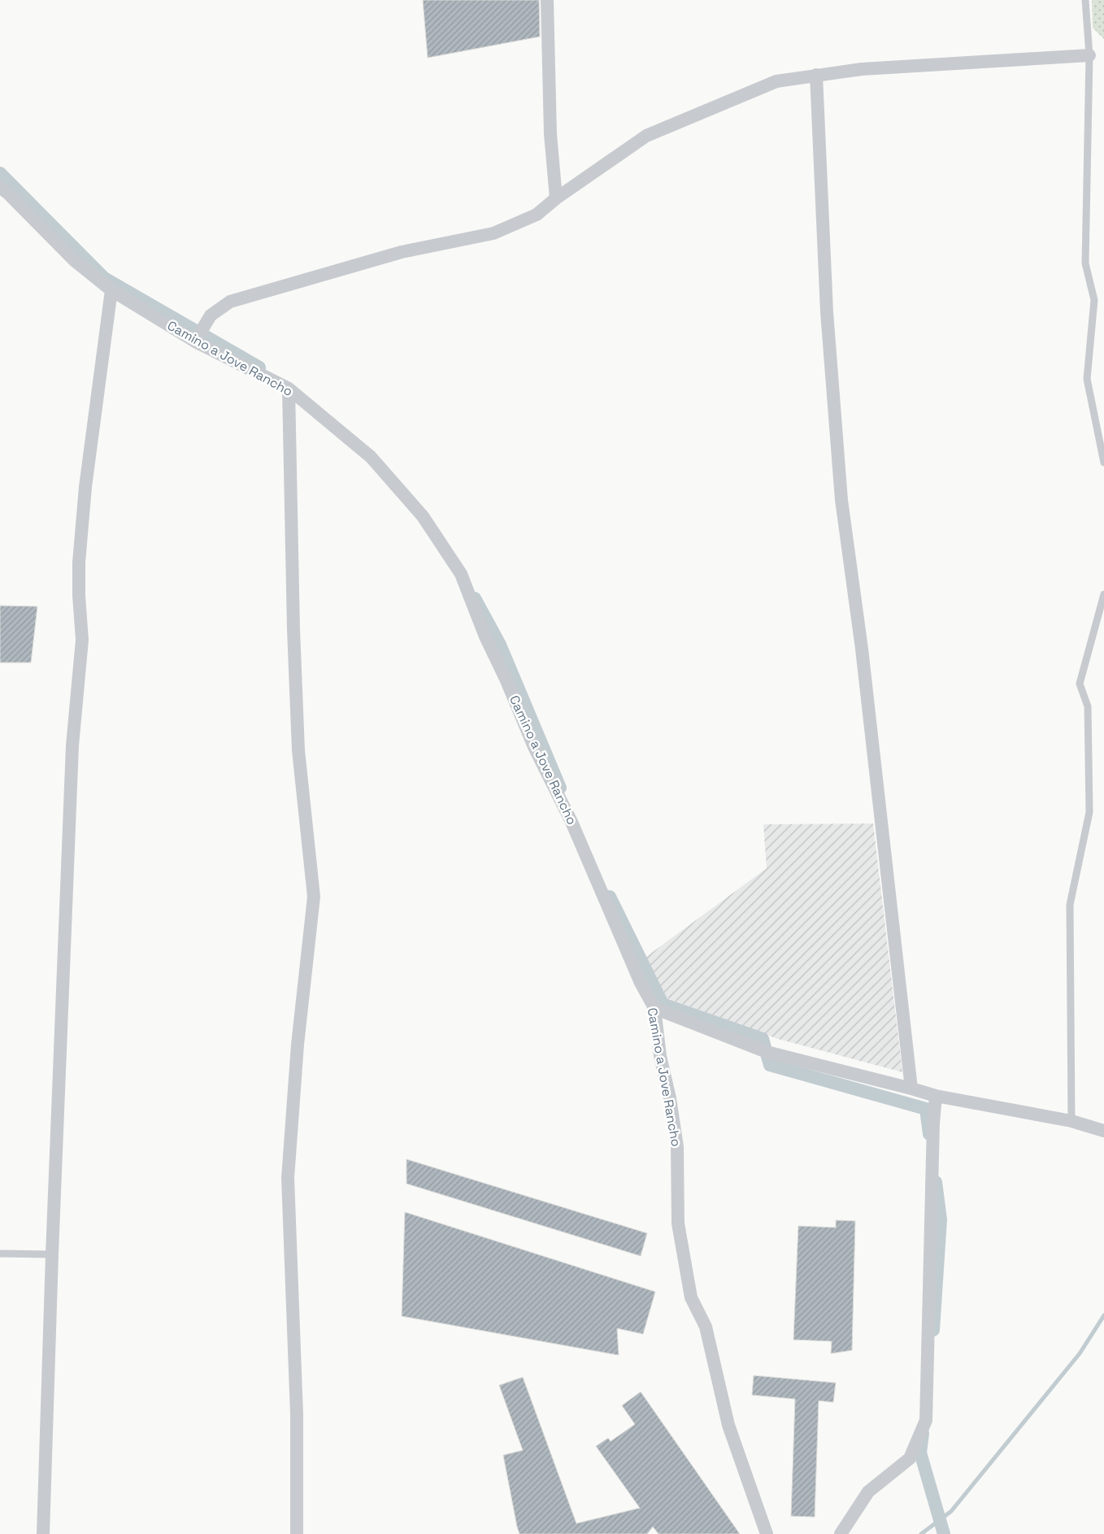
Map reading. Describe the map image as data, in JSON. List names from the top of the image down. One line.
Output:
{"streets":{"street":["Camino a Jove Rancho"]}}
